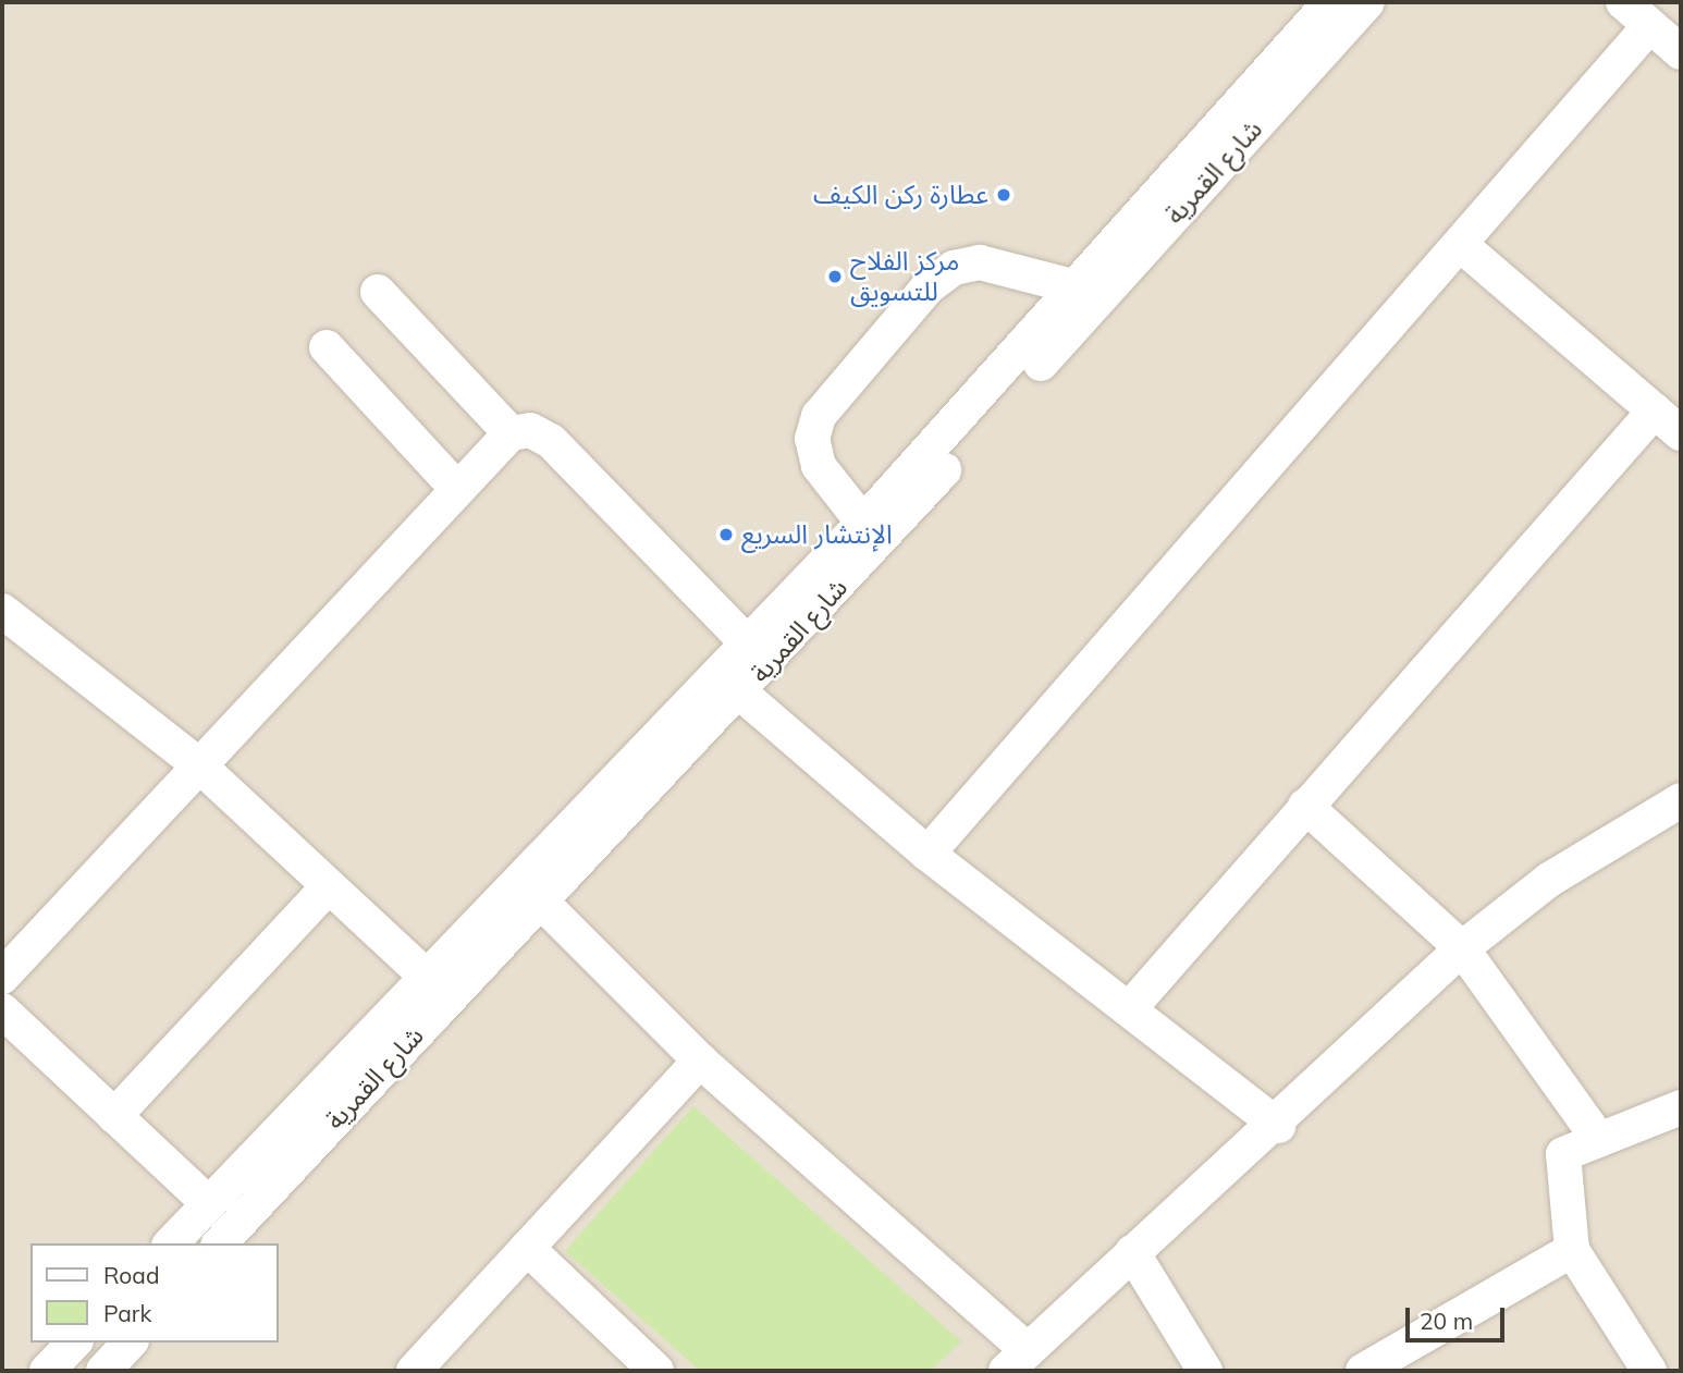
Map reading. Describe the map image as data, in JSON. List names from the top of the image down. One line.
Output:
{"streets":{"street":["شارع القمرية"]},"places":["عطارة ركن الكيف","مركز الفلاح للتسويق","الإنتشار السريع"],"legend":["Road","Park"],"scale_bar":"20 m"}
